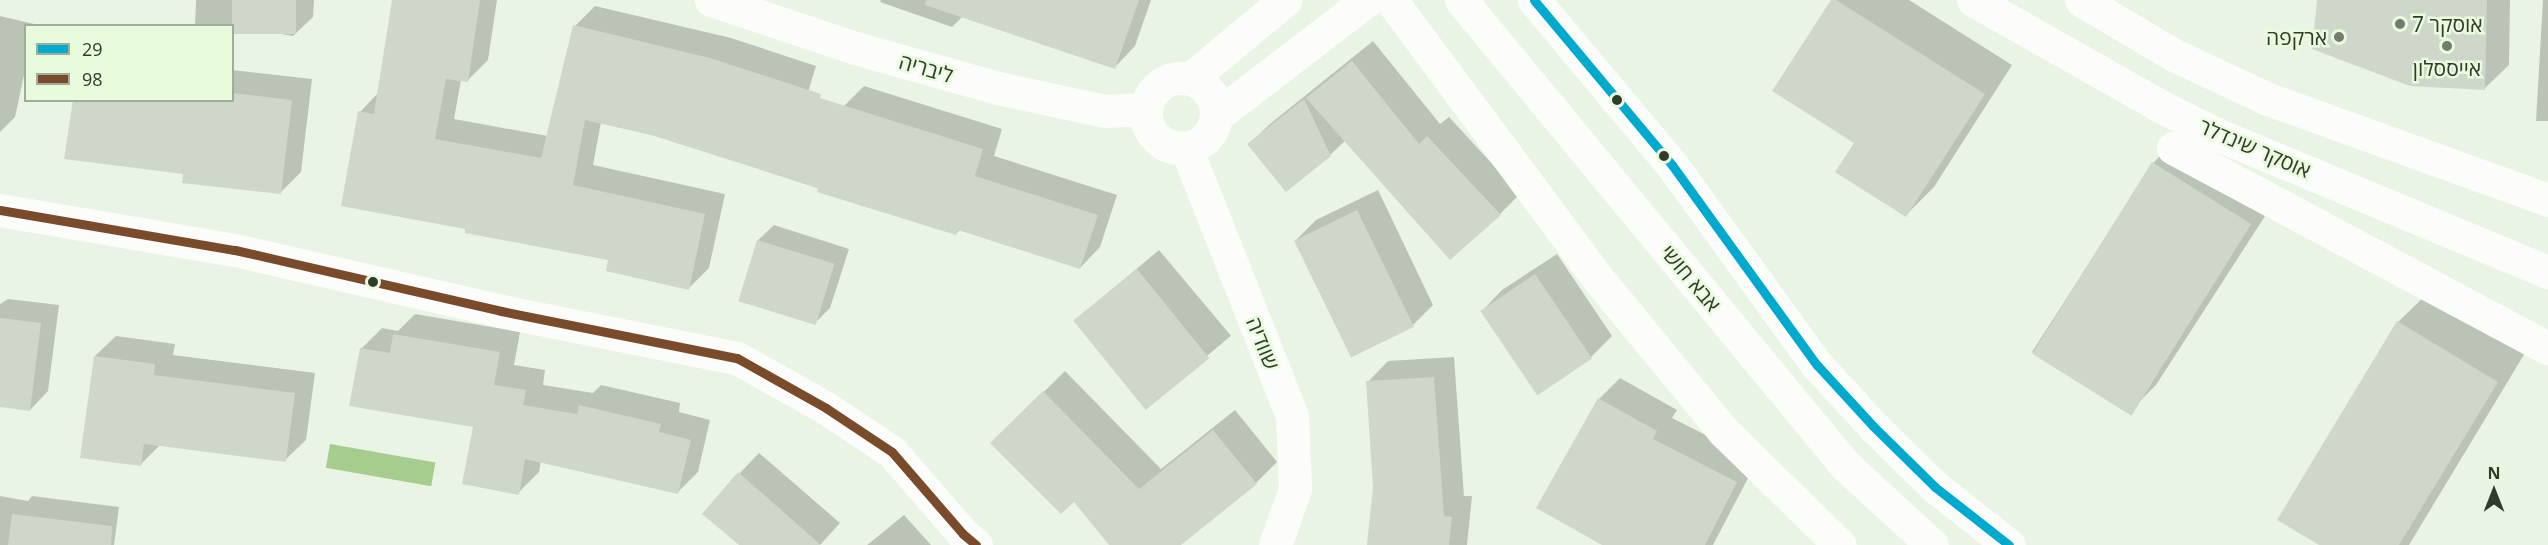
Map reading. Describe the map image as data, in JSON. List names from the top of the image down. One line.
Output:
{"streets":{"street":["ליבריה","אוסקר שינדלר","אבא חושי","שוודיה"]},"crossings":[["ליבריה","שוודיה"]],"places":["אוסקר 7","ארקפה","אייססלון"],"lines":["transit line 29","transit line 98"],"legend":["29","98"],"north":"top"}
